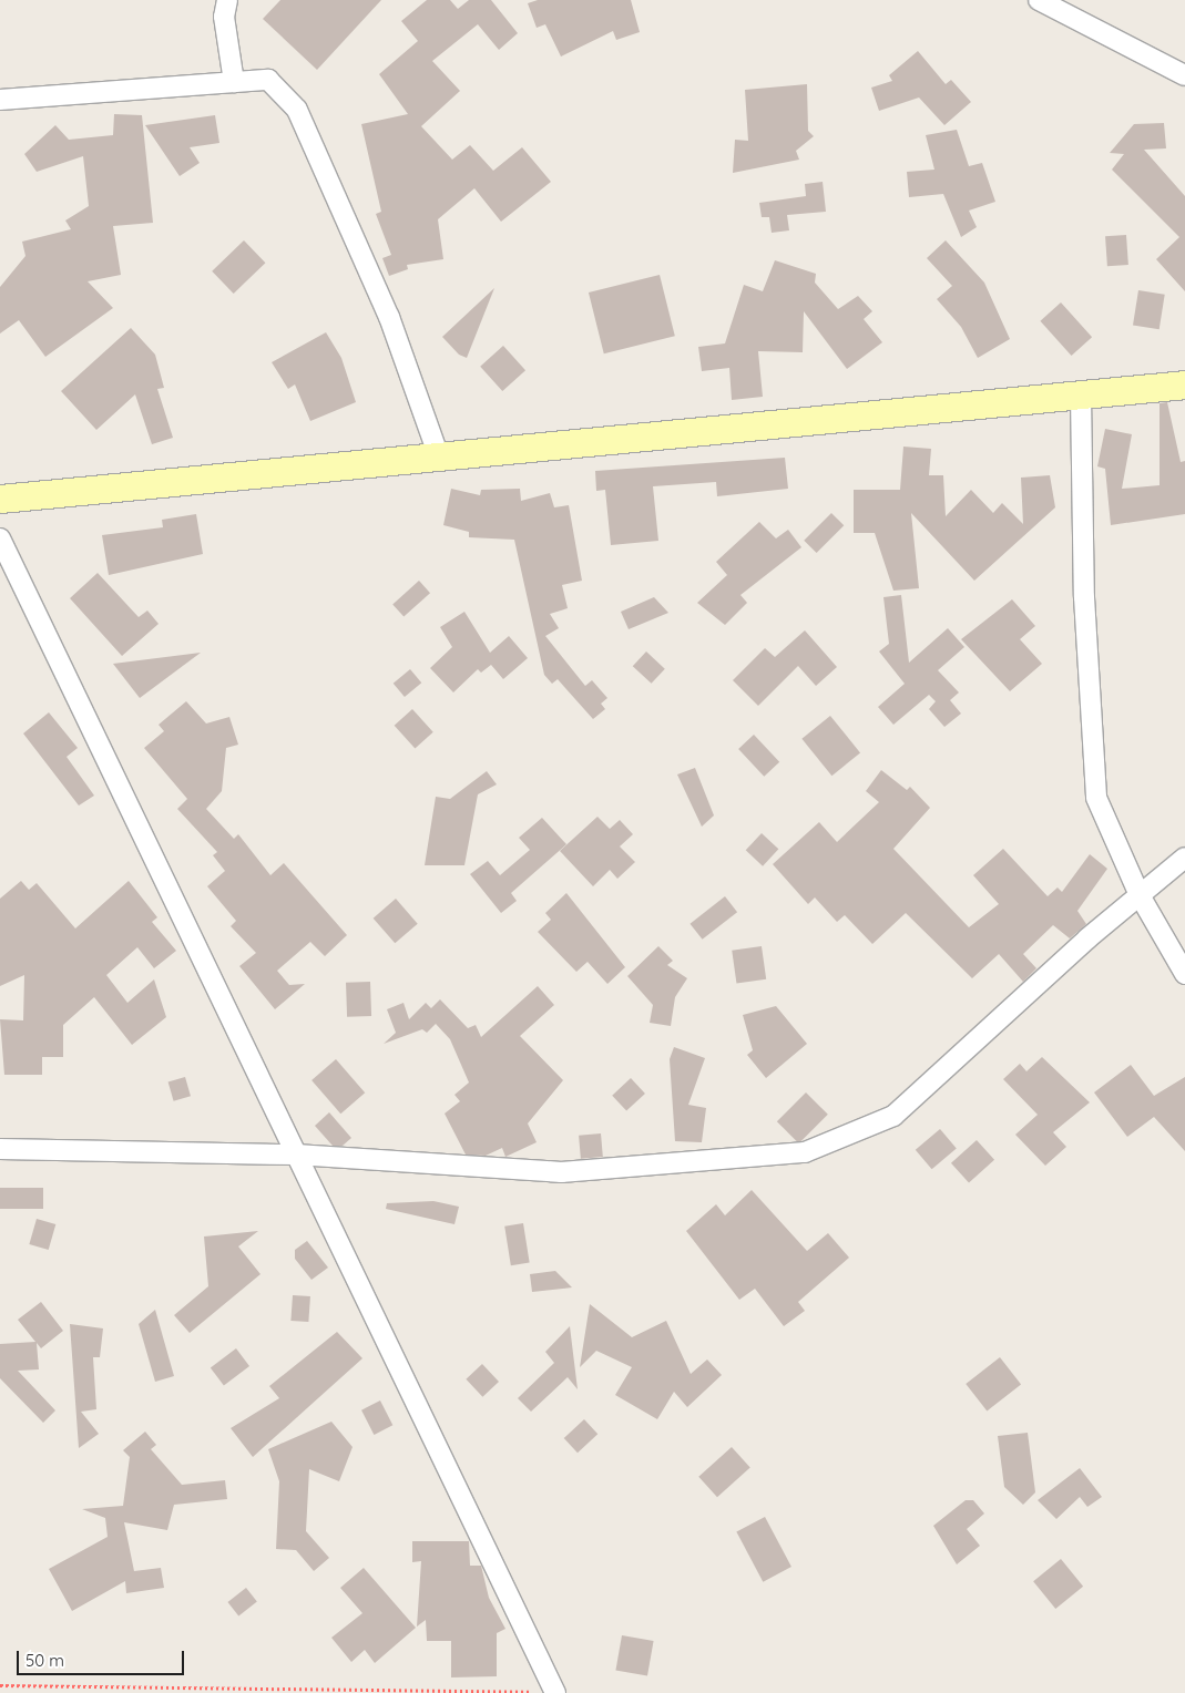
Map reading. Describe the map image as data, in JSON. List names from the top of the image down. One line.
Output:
{"scale_bar":"50 m"}
